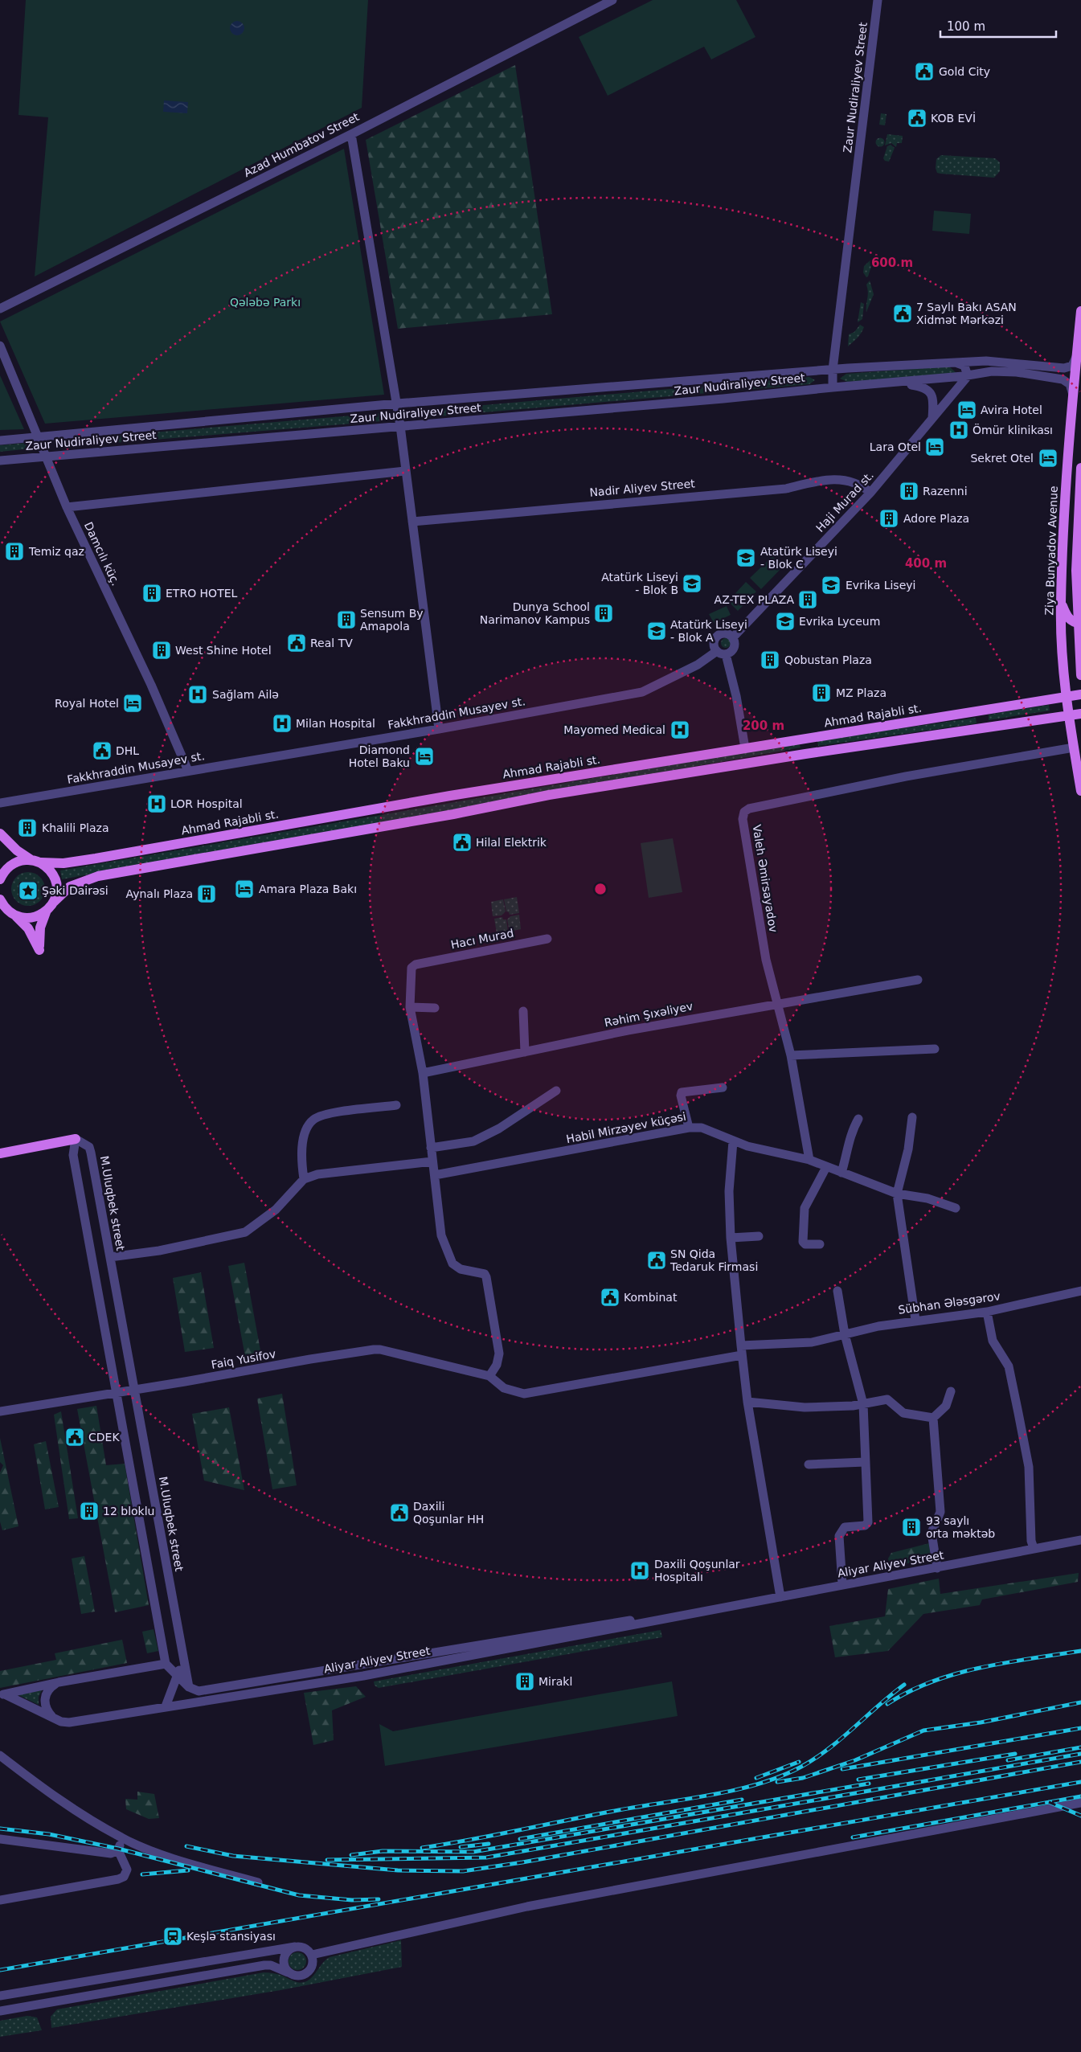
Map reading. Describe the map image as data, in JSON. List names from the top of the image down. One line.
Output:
{"streets":{"main road":["Ziya Bunyadov Avenue","Ahmad Rajabli st."],"street":["Zaur Nudiraliyev Street","Azad Humbatov Street","Nadir Aliyev Street","Haji Murad st.","Damcılı küç.","Fakkhraddin Musayev st.","Valeh Əmirsayadov","Hacı Murad","Rəhim Şıxəliyev","Habil Mirzəyev küçəsi","M.Uluqbek street","Sübhan Ələsgərov","Faiq Yusifov","Aliyar Aliyev Street"]},"crossings":[["Zaur Nudiraliyev Street","Haji Murad st."],["Zaur Nudiraliyev Street","Ziya Bunyadov Avenue"],["Zaur Nudiraliyev Street","Damcılı küç."],["Nadir Aliyev Street","Haji Murad st."],["Haji Murad st.","Fakkhraddin Musayev st."],["Ziya Bunyadov Avenue","Ahmad Rajabli st."],["Ziya Bunyadov Avenue","Valeh Əmirsayadov"],["Damcılı küç.","Fakkhraddin Musayev st."],["Valeh Əmirsayadov","Rəhim Şıxəliyev"],["Valeh Əmirsayadov","Habil Mirzəyev küçəsi"],["M.Uluqbek street","Faiq Yusifov"],["M.Uluqbek street","Aliyar Aliyev Street"],["Sübhan Ələsgərov","Faiq Yusifov"]],"parks":["Qələbə Parkı"],"places":{"public building":["Gold City","KOB EVİ","7 Saylı Bakı ASAN Xidmət Mərkəzi","Real TV","DHL","Hilal Elektrik","SN Qida Tedaruk Firmasi","Kombinat","CDEK","Daxili Qoşunlar HH"],"hotel":["Avira Hotel","Lara Otel","Sekret Otel","Royal Hotel","Diamond Hotel Baku","Amara Plaza Bakı"],"hospital":["Ömür klinikası","Sağlam Ailə","Milan Hospital","Mayomed Medical","LOR Hospital","Daxili Qoşunlar Hospitalı"],"building":["Razenni","Adore Plaza","Temiz qaz","ETRO HOTEL","AZ-TEX PLAZA","Dunya School Narimanov Kampus","Sensum By Amapola","West Shine Hotel","Qobustan Plaza","MZ Plaza","Khalili Plaza","Aynalı Plaza","12 bloklu","93 saylı orta məktəb","Mirakl"],"school or university":["Atatürk Liseyi - Blok C","Atatürk Liseyi - Blok B","Evrika Liseyi","Evrika Lyceum","Atatürk Liseyi - Blok A"],"place":["Şəki Dairəsi"],"station":["Keşlə stansiyası"]},"scale_bar":"100 m","rings":["600 m","400 m","200 m"]}
